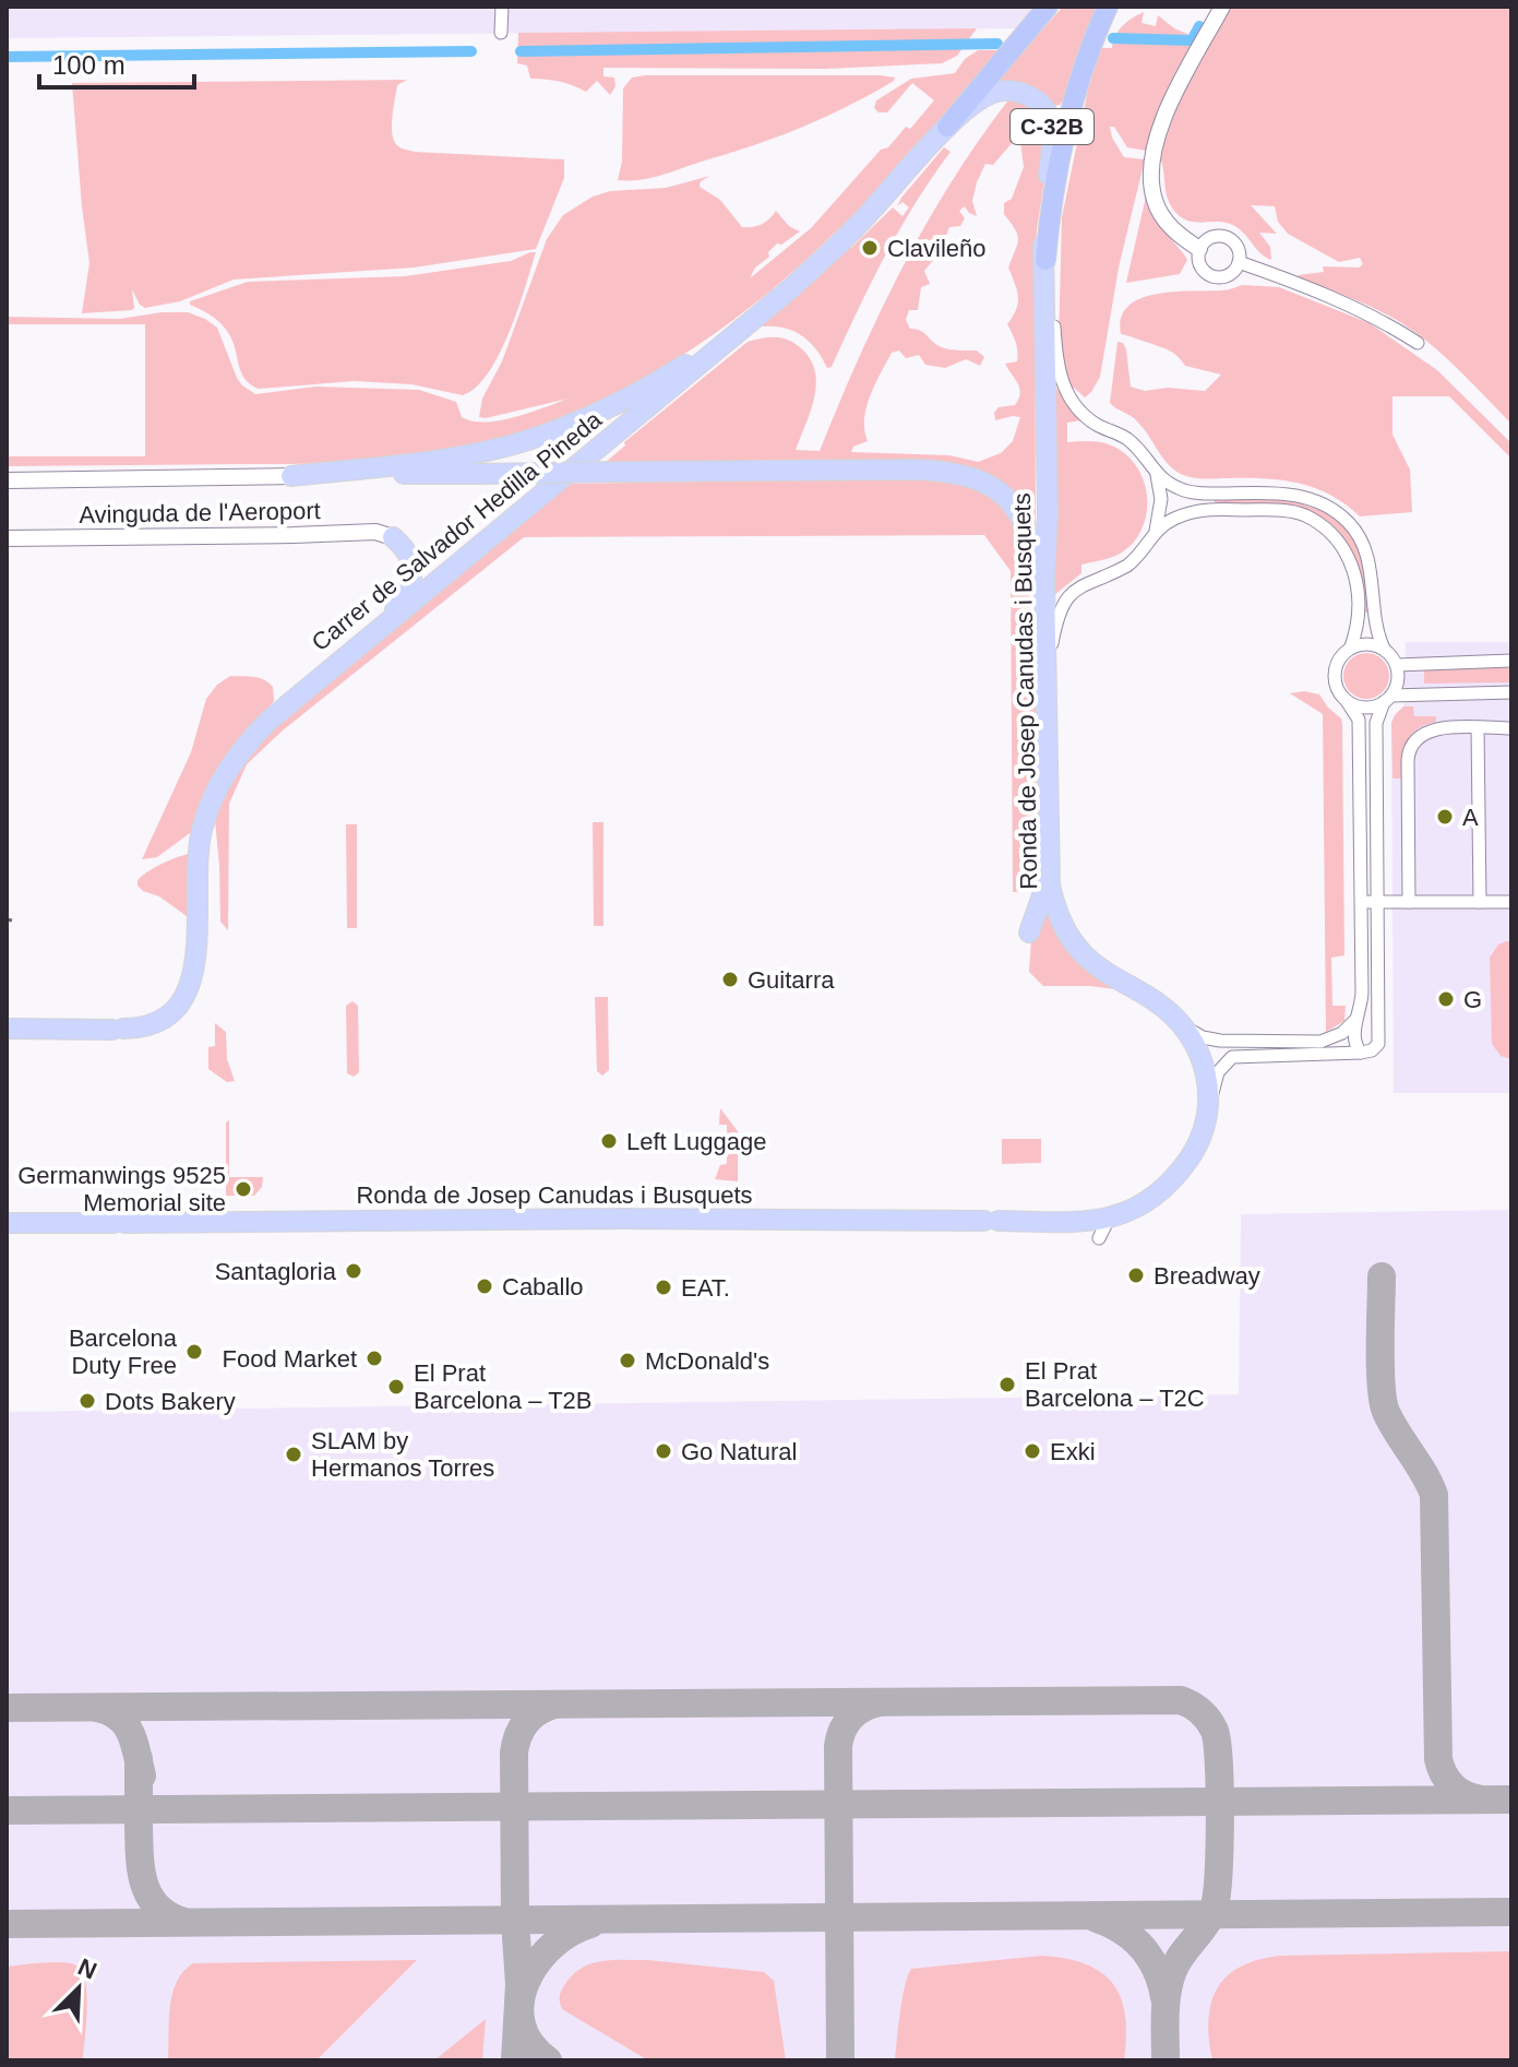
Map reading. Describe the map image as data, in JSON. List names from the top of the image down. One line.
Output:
{"streets":{"highway":["C-32B"],"main road":["Carrer de Salvador Hedilla Pineda","Ronda de Josep Canudas i Busquets"],"street":["Avinguda de l'Aeroport"]},"crossings":[["C-32B","Carrer de Salvador Hedilla Pineda"],["C-32B","Ronda de Josep Canudas i Busquets"]],"places":["Clavileño","A","Guitarra","G","Left Luggage","Germanwings 9525 Memorial site","Santagloria","Breadway","Caballo","EAT.","Barcelona Duty Free","Food Market","McDonald's","El Prat Barcelona – T2C","El Prat Barcelona – T2B","Dots Bakery","Go Natural","Exki","SLAM by Hermanos Torres"],"scale_bar":"100 m","north":"top right"}
